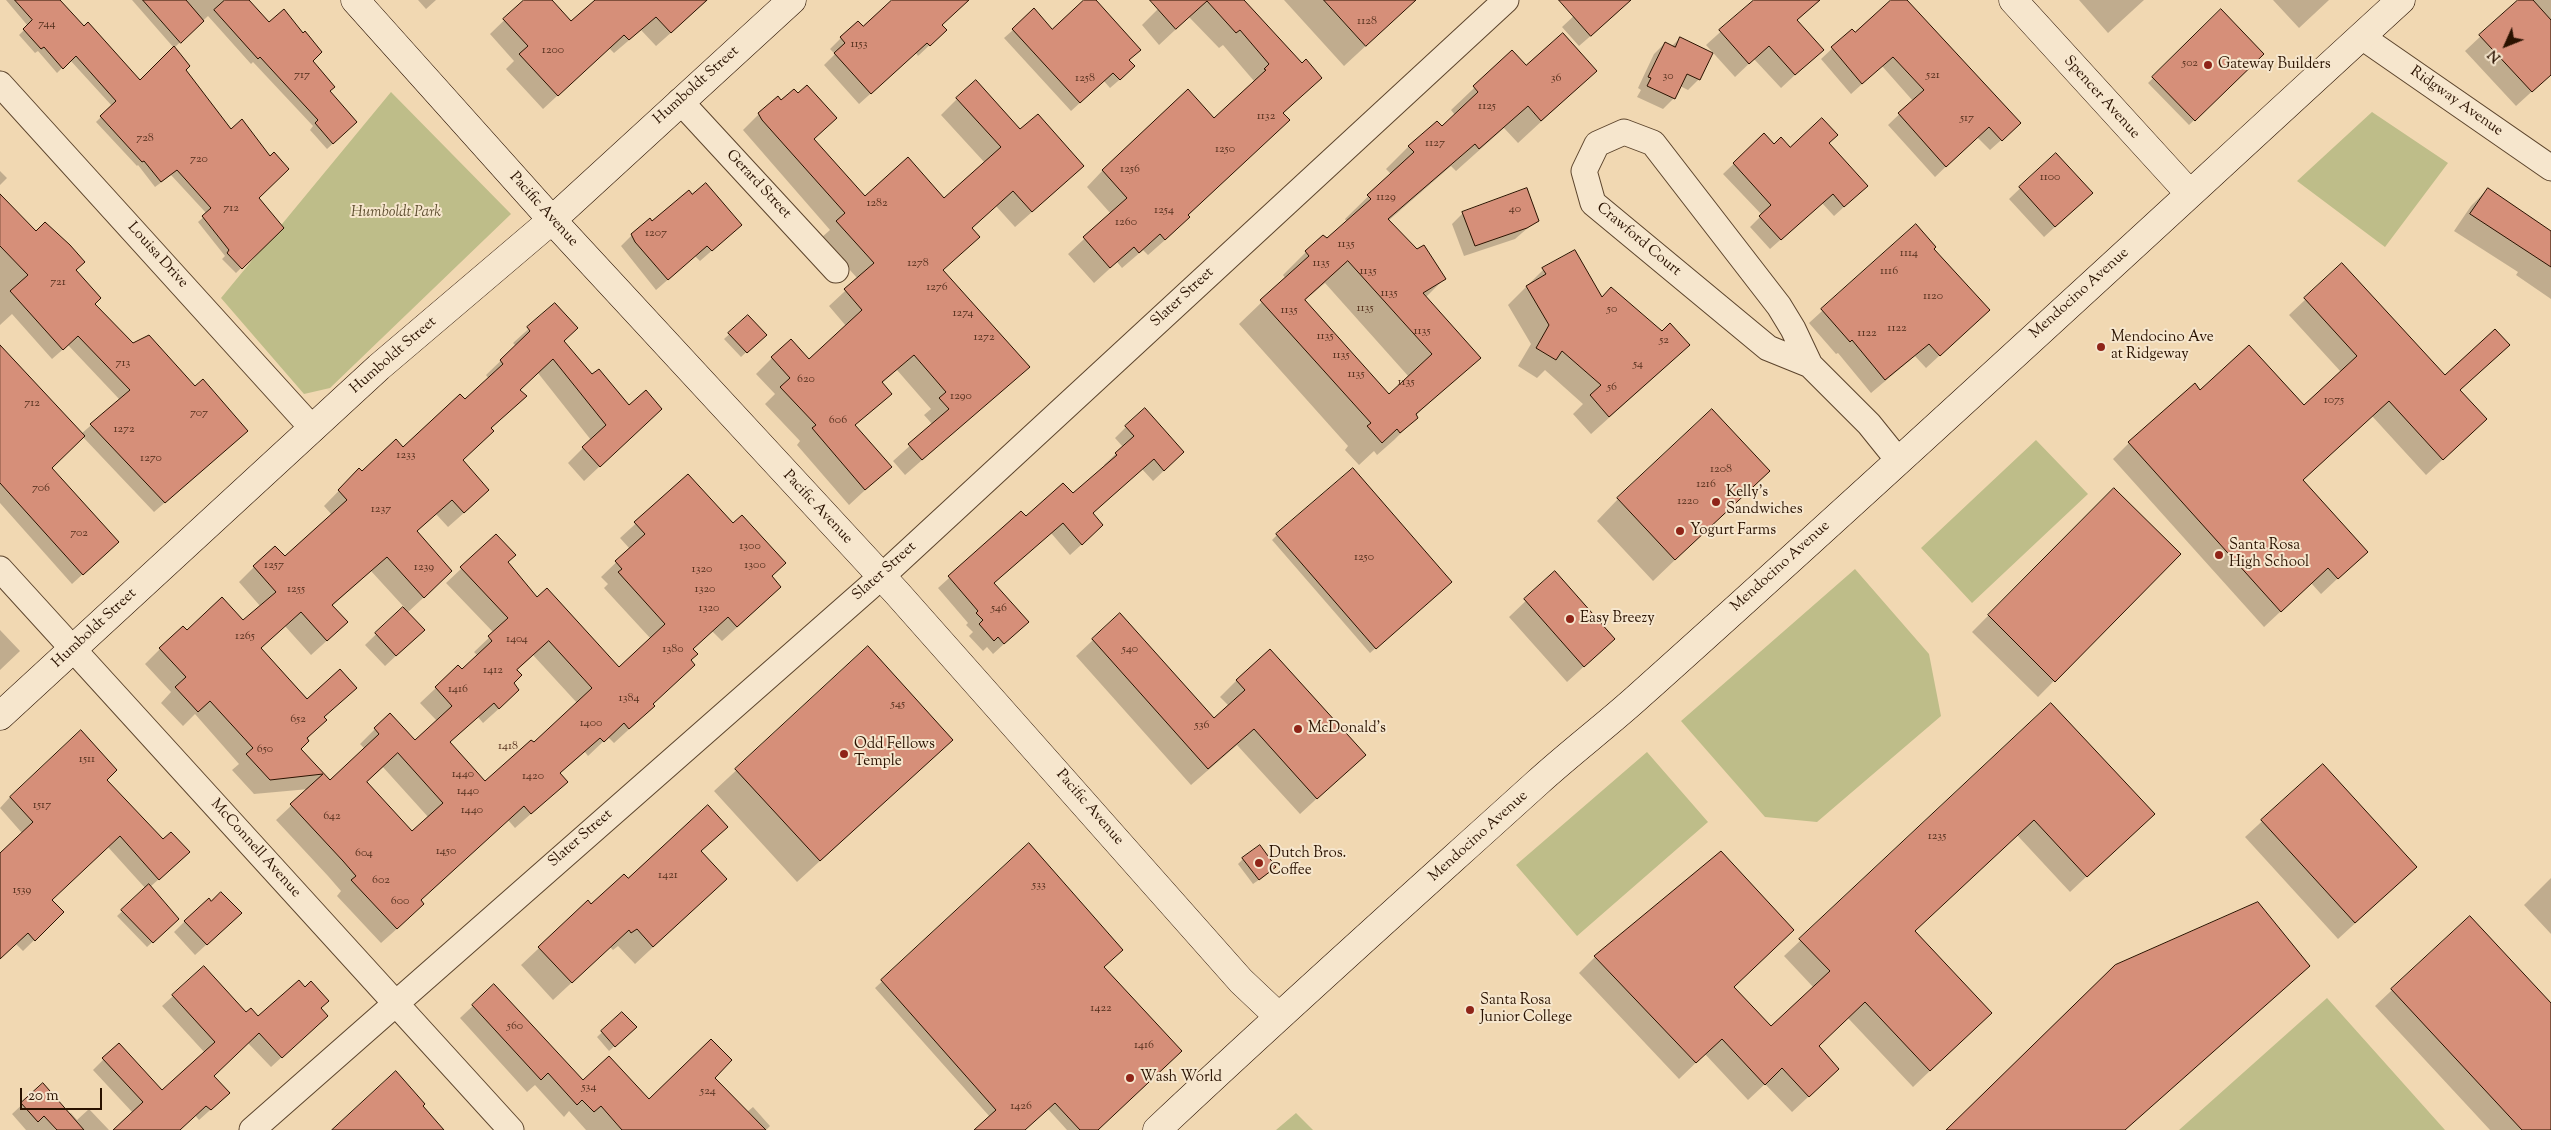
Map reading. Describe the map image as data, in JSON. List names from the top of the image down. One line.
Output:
{"streets":{"street":["Humboldt Street","Spencer Avenue","Ridgway Avenue","Gerard Street","Pacific Avenue","Crawford Court","Louisa Drive","Mendocino Avenue","Slater Street","McConnell Avenue"]},"crossings":[["Humboldt Street","Gerard Street"],["Humboldt Street","Pacific Avenue"],["Humboldt Street","Louisa Drive"],["Humboldt Street","McConnell Avenue"],["Spencer Avenue","Mendocino Avenue"],["Ridgway Avenue","Mendocino Avenue"],["Pacific Avenue","Mendocino Avenue"],["Pacific Avenue","Slater Street"],["Crawford Court","Mendocino Avenue"],["Slater Street","McConnell Avenue"]],"parks":["Humboldt Park"],"places":["Gateway Builders","Mendocino Ave at Ridgeway","Kelly's Sandwiches","Yogurt Farms","Santa Rosa High School","Easy Breezy","McDonald's","Odd Fellows Temple","Dutch Bros. Coffee","Santa Rosa Junior College","Wash World"],"house_numbers":["1128","744","1153","1200","502","717","521","30","1258","36","1125","1132","517","728","1127","1250","720","1256","1100","1129","1282","712","40","1254","1260","1207","1135","1114","1278","1135","1135","1116","721","1276","1135","1120","1135","50","1135","1274","1122","1135","1122","1135","1272","52","1135","713","54","1135","620","1135","56","1290","1075","712","707","606","1272","1233","1270","1208","1216","706","1220","1237","702","1300","1250","1257","1300","1239","1320","1255","1320","1320","546","1265","1404","1380","540","1412","1416","1384","545","652","1400","536","1418","650","1511","1440","1420","1440","1517","1440","642","1235","1450","604","1421","602","533","1539","600","1422","560","1416","534","524","1426"],"scale_bar":"20 m","north":"bottom left"}
